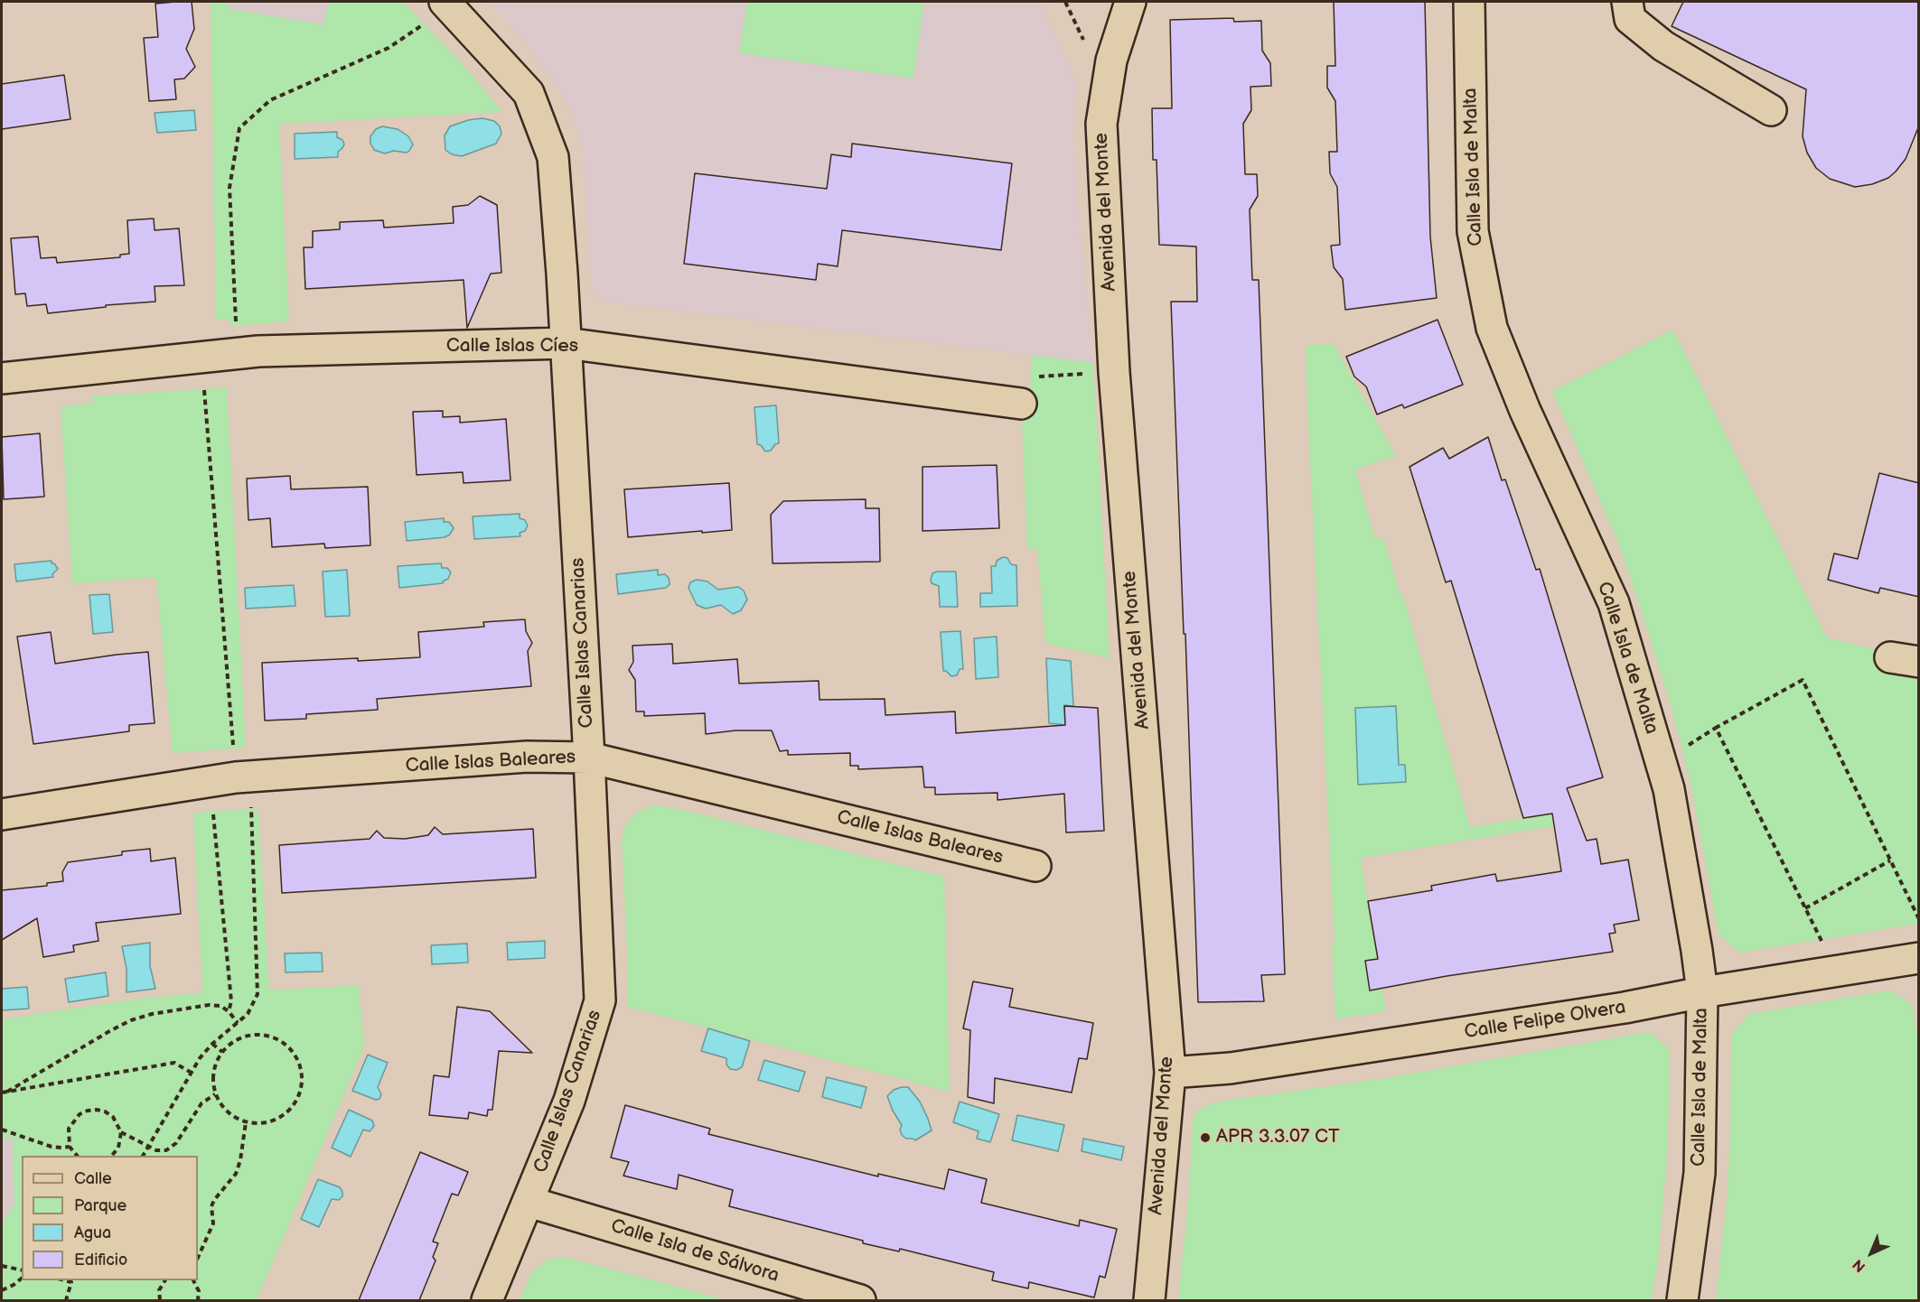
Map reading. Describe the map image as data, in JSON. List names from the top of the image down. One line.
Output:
{"streets":{"street":["Calle Isla de Malta","Avenida del Monte","Calle Islas Cíes","Calle Islas Canarias","Calle Islas Baleares","Calle Felipe Olvera","Calle Isla de Sálvora"]},"crossings":[["Calle Isla de Malta","Calle Felipe Olvera"],["Avenida del Monte","Calle Felipe Olvera"],["Calle Islas Cíes","Calle Islas Canarias"],["Calle Islas Canarias","Calle Islas Baleares"],["Calle Islas Canarias","Calle Isla de Sálvora"]],"places":["APR 3.3.07 CT"],"legend":["Calle","Parque","Agua","Edificio"],"north":"bottom left"}
